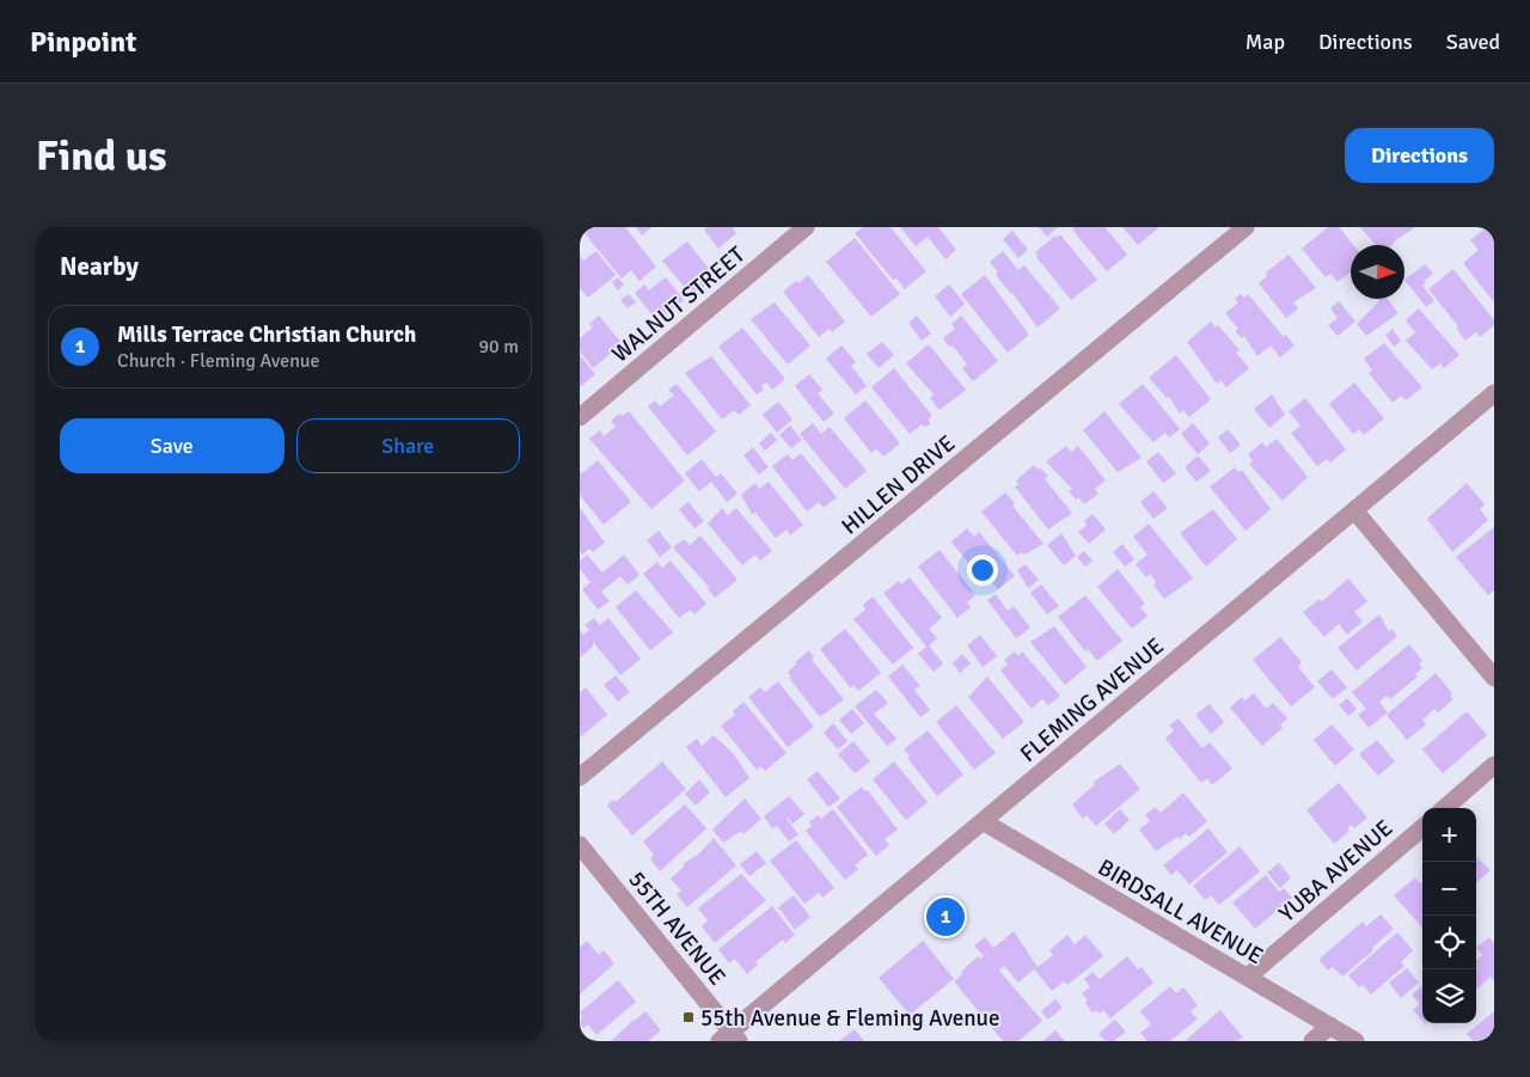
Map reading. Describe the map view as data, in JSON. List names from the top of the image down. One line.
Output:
{"streets":{"street":["WALNUT STREET","HILLEN DRIVE","FLEMING AVENUE","YUBA AVENUE","BIRDSALL AVENUE","55TH AVENUE"]},"crossings":[["FLEMING AVENUE","BIRDSALL AVENUE"],["FLEMING AVENUE","55TH AVENUE"],["YUBA AVENUE","BIRDSALL AVENUE"]],"places":{"transit":["55th Avenue & Fleming Avenue"]},"north":"right","page":{"header":"Pinpoint","nav":["Map","Directions","Saved"],"buttons":["Directions",["Save","Share"]],"title":"Find us","heading":"Nearby","list":[{"mark":"1","name":"Mills Terrace Christian Church","note":"Church · Fleming Avenue","value":"90 m"}],"map_buttons":["+","−"],"pins":"1"}}
